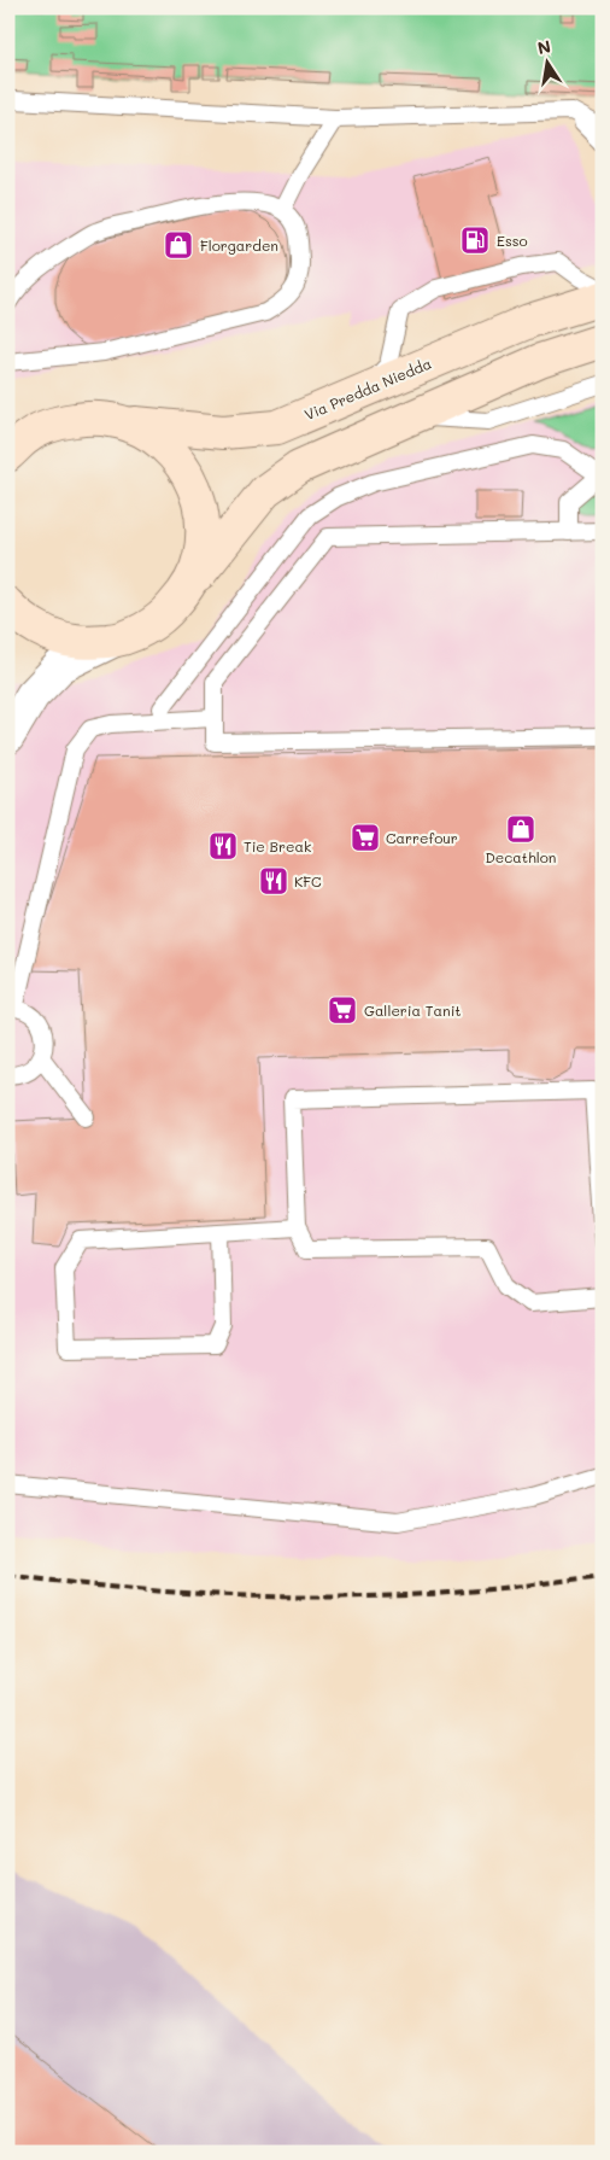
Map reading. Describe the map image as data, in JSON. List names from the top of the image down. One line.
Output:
{"streets":{"main road":["Via Predda Niedda"]},"places":{"fuel station":["Esso"],"shop":["Florgarden","Decathlon"],"supermarket":["Carrefour","Galleria Tanit"],"restaurant":["Tie Break","KFC"]},"north":"top"}
